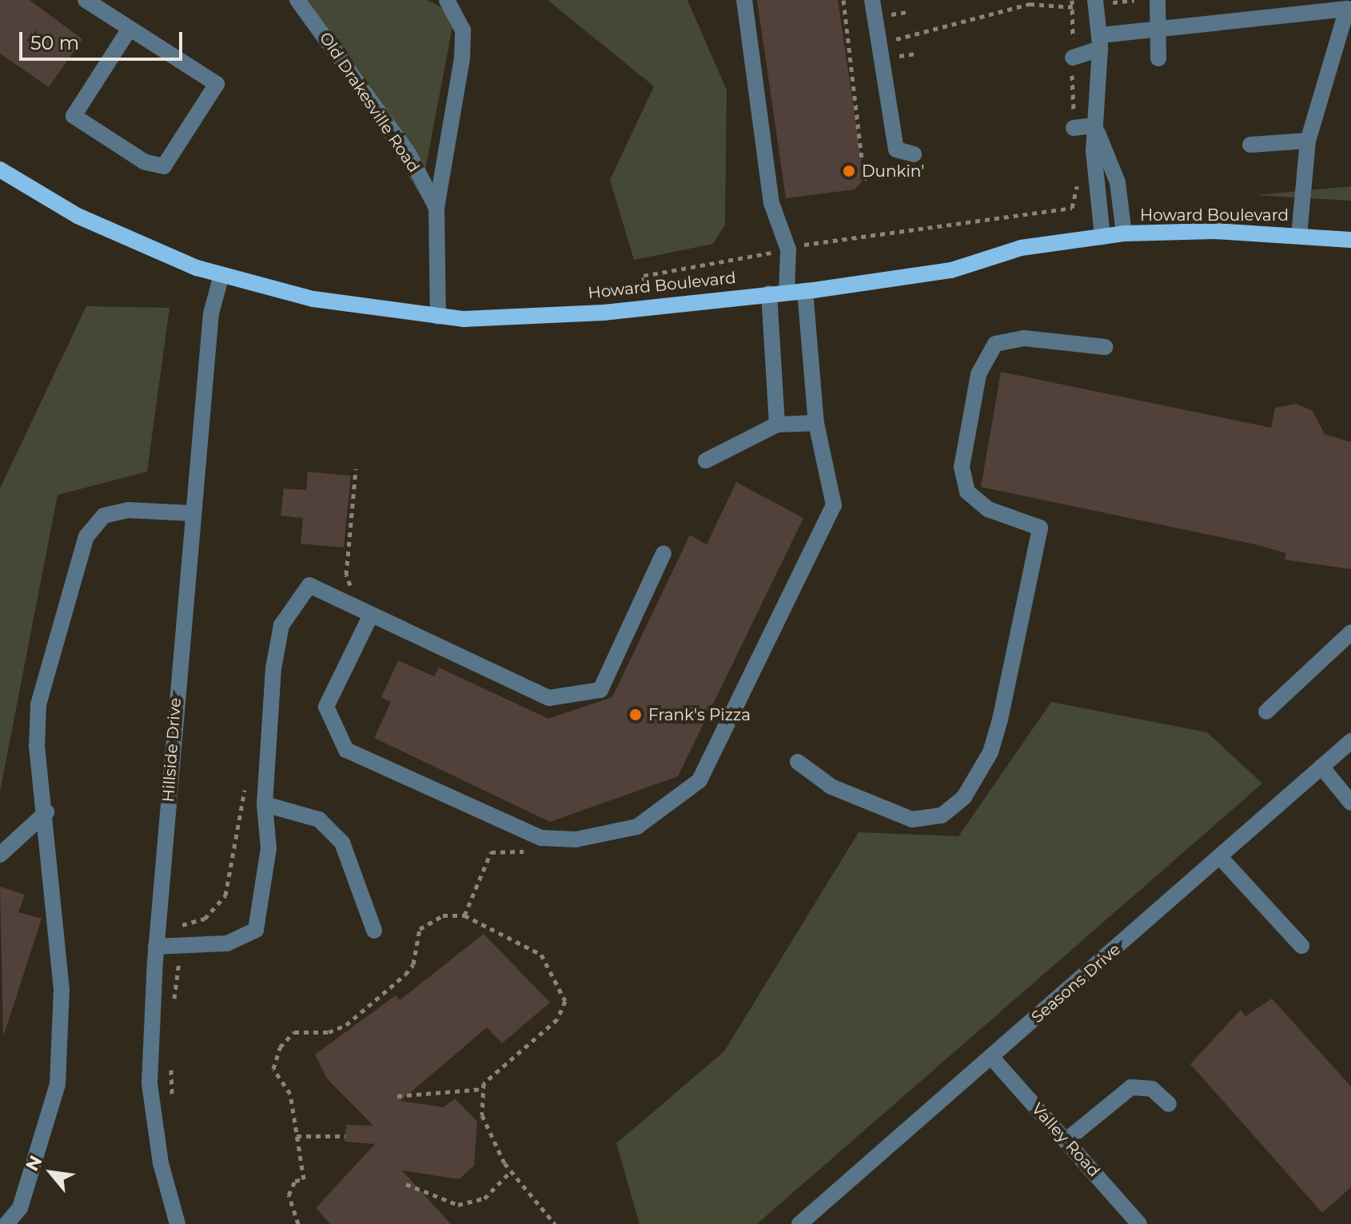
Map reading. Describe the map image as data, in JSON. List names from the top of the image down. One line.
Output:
{"streets":{"main road":["Howard Boulevard"],"street":["Old Drakesville Road","Hillside Drive","Seasons Drive","Valley Road"]},"crossings":[["Old Drakesville Road","Howard Boulevard"],["Howard Boulevard","Hillside Drive"],["Seasons Drive","Valley Road"]],"places":["Dunkin'","Frank's Pizza"],"scale_bar":"50 m","north":"top left"}
